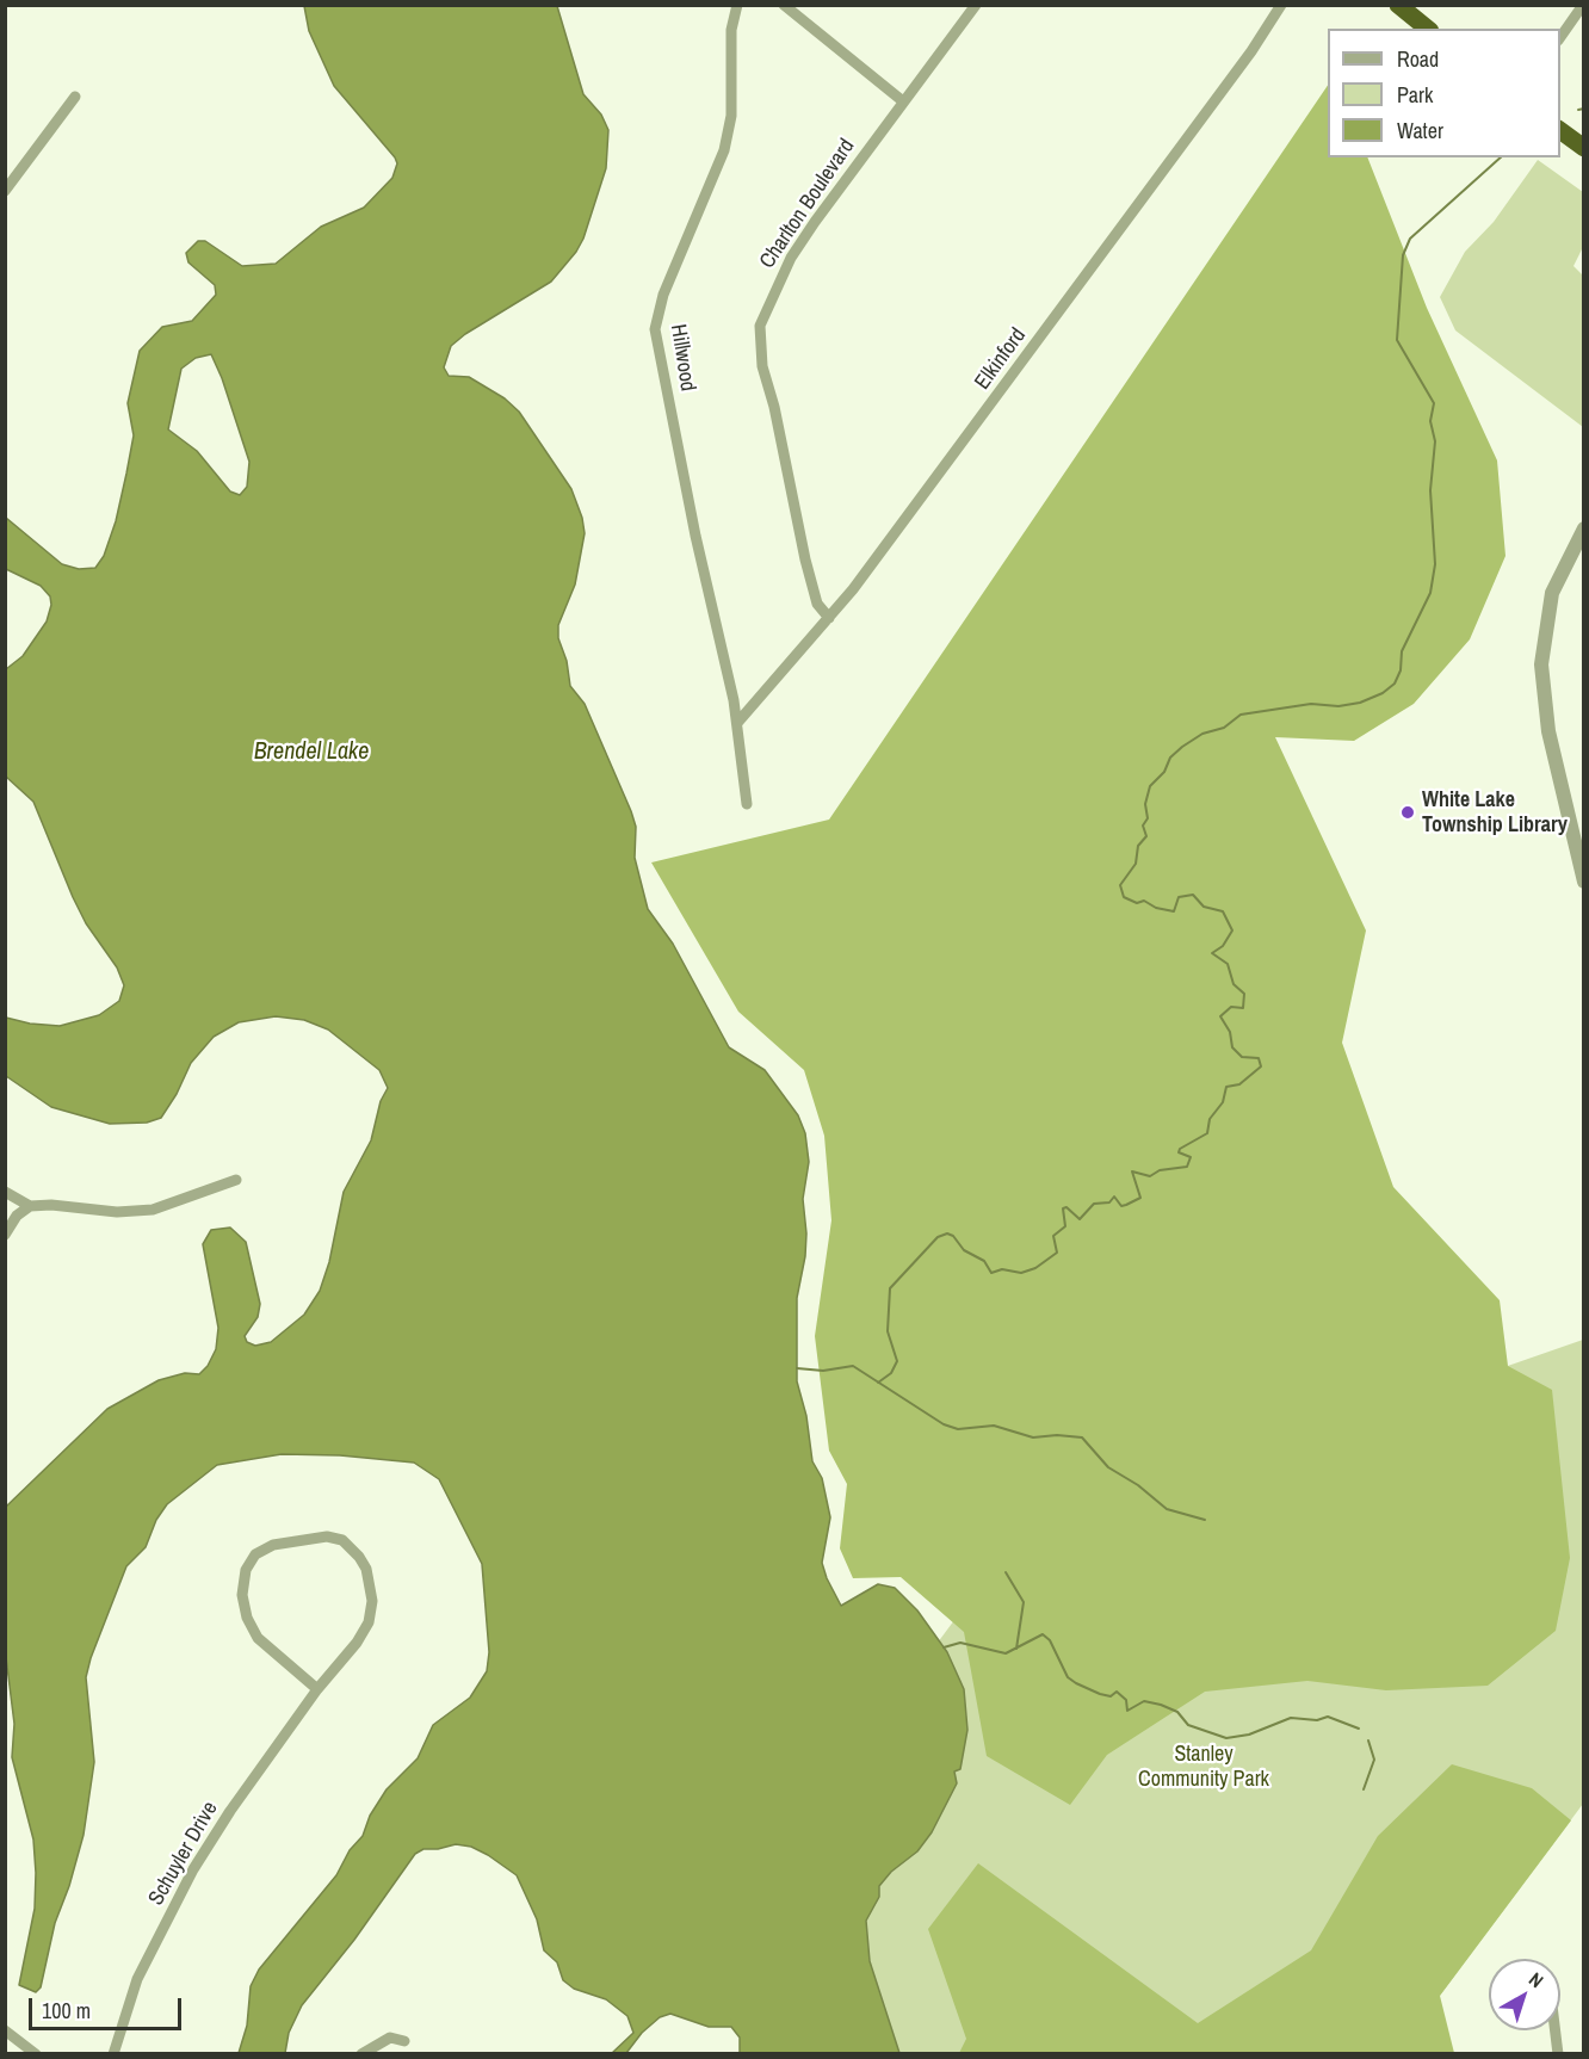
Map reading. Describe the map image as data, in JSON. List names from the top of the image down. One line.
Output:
{"streets":{"street":["Charlton Boulevard","Hillwood","Elkinford","Schuyler Drive"]},"crossings":[["Charlton Boulevard","Elkinford"],["Hillwood","Elkinford"]],"water":["Brendel Lake"],"parks":["Stanley Community Park"],"places":["White Lake Township Library"],"legend":["Road","Park","Water"],"scale_bar":"100 m","north":"top right"}
